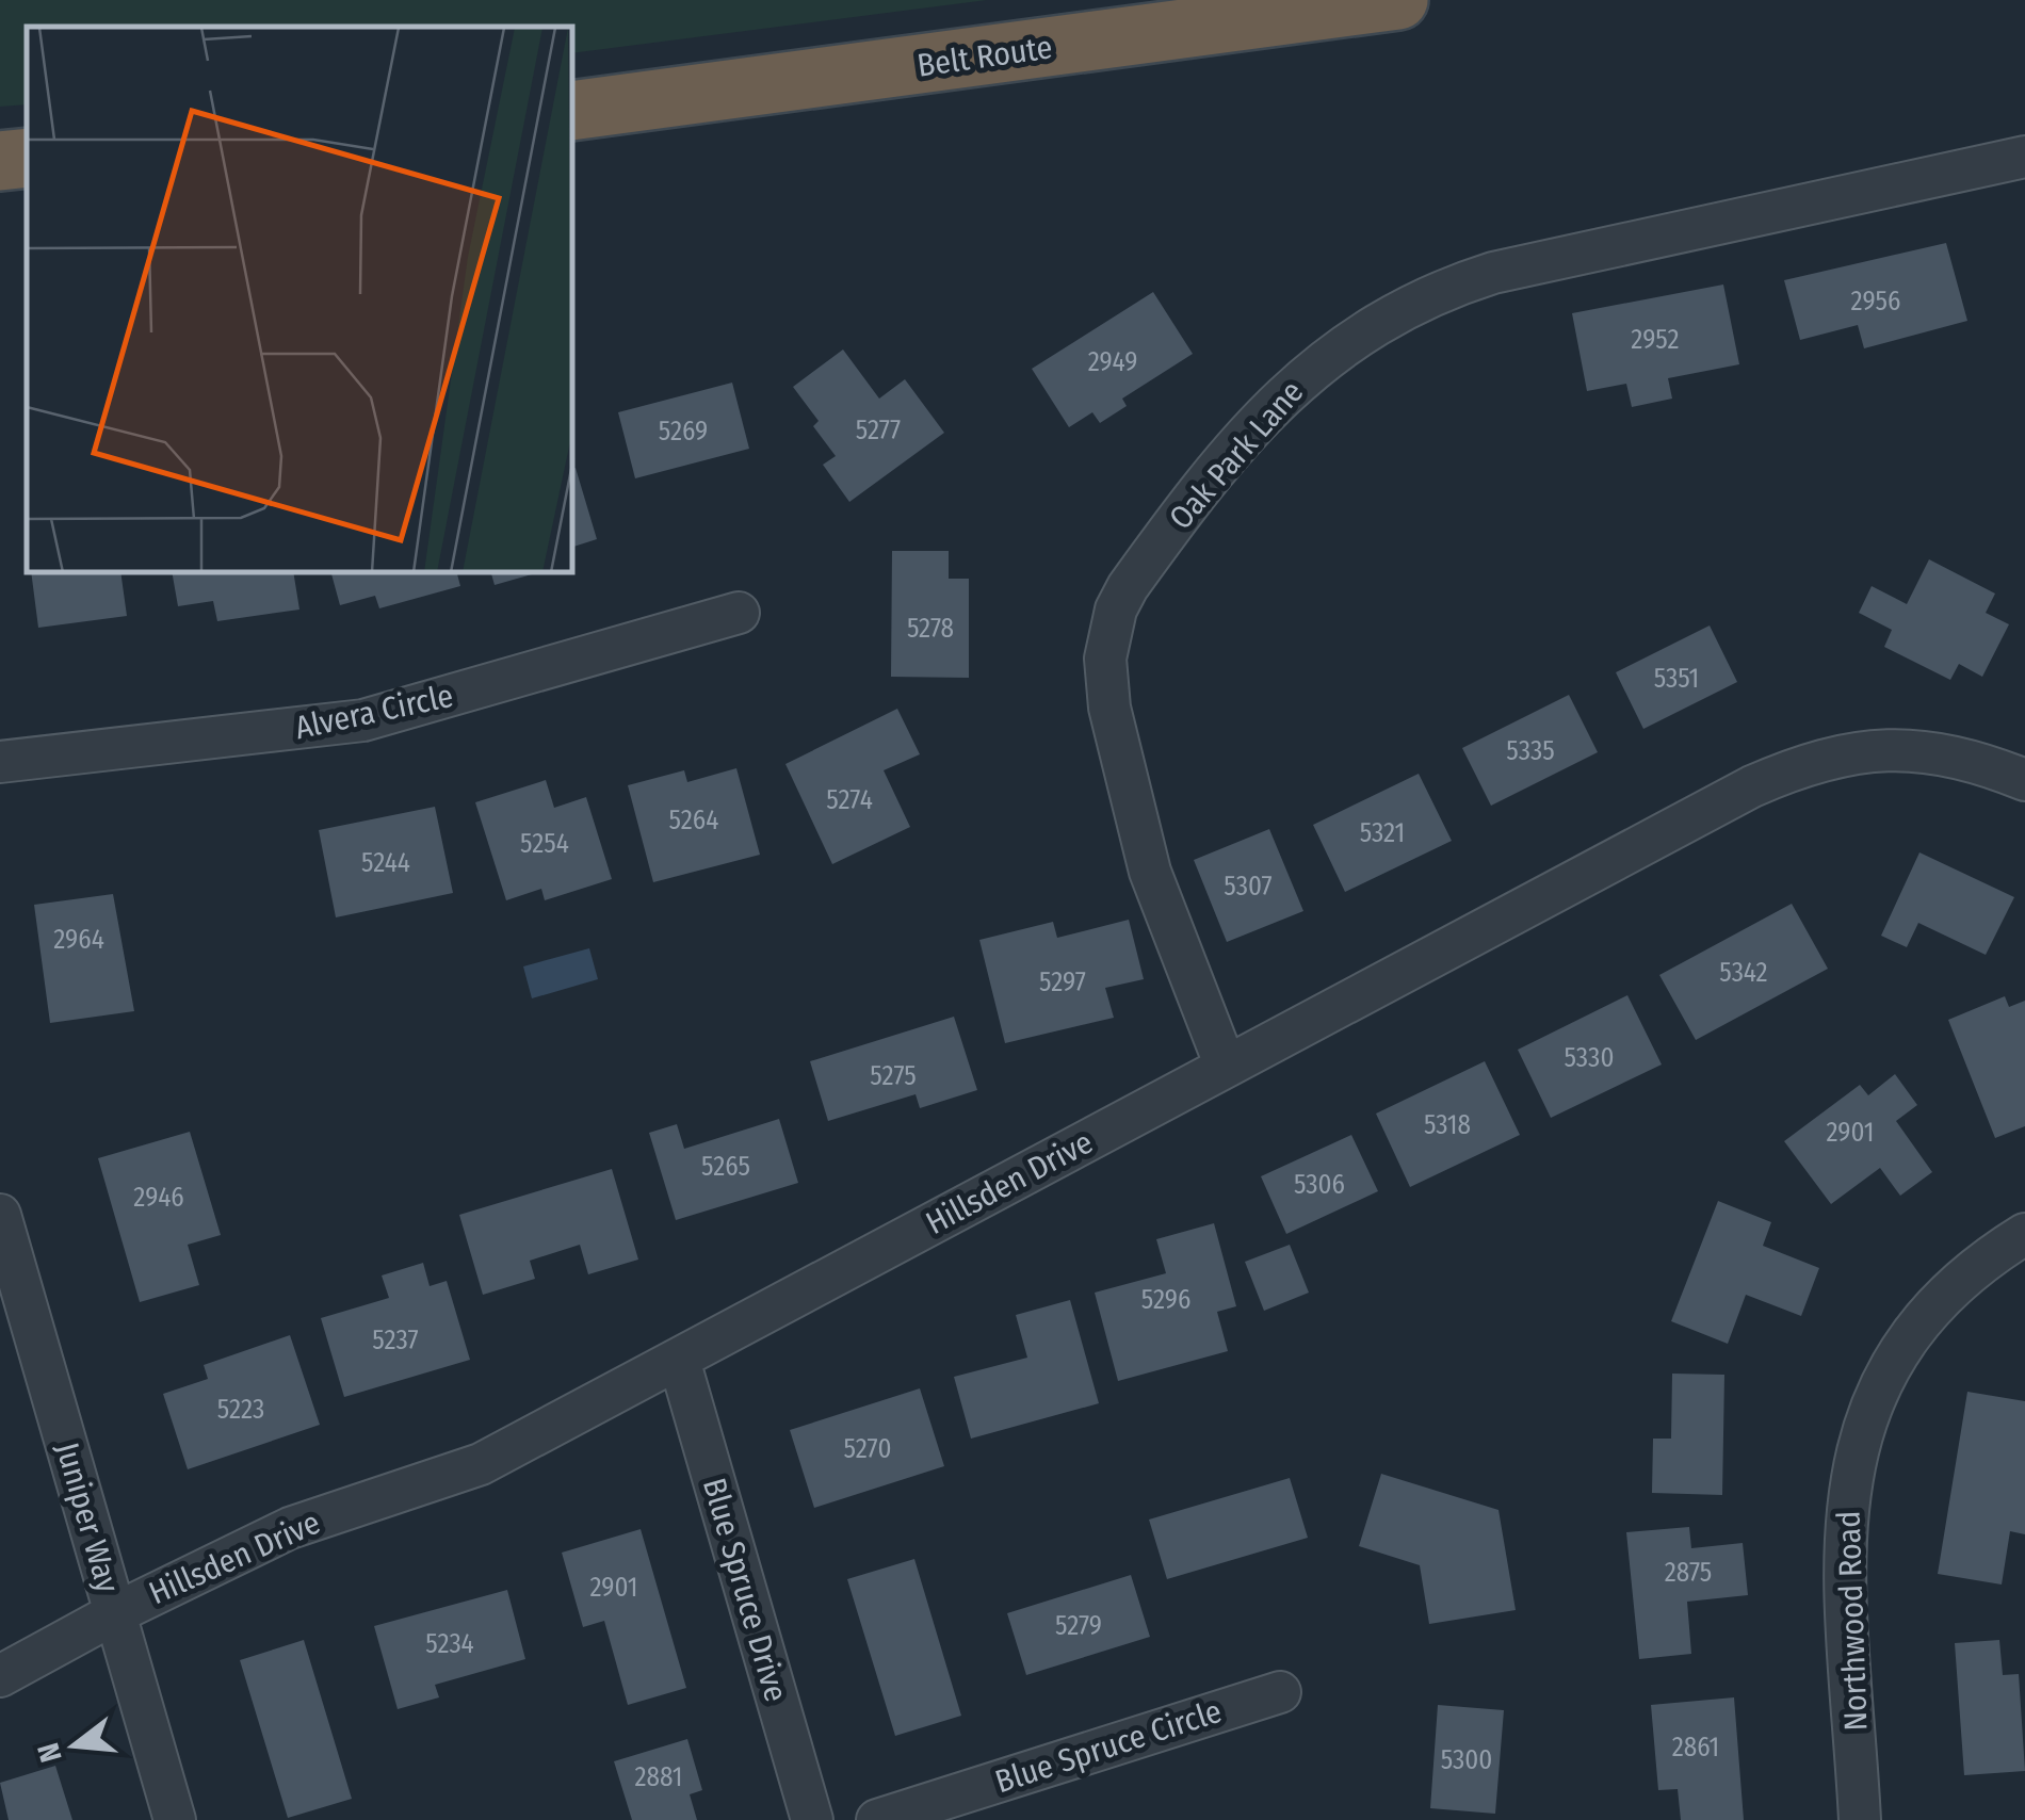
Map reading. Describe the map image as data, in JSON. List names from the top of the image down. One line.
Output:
{"streets":{"highway":["Belt Route"],"street":["Oak Park Lane","Alvera Circle","Hillsden Drive","Juniper Way","Blue Spruce Drive","Northwood Road","Blue Spruce Circle"]},"crossings":[["Oak Park Lane","Hillsden Drive"],["Hillsden Drive","Juniper Way"],["Hillsden Drive","Blue Spruce Drive"]],"house_numbers":["2956","2952","2949","5277","5269","5278","5351","5335","5274","5264","5321","5254","5244","5307","2964","5342","5297","5330","5275","5318","2901","5265","5306","2946","5296","5237","5223","5270","2875","2901","5279","5234","2861","5300","2881"],"north":"left"}
